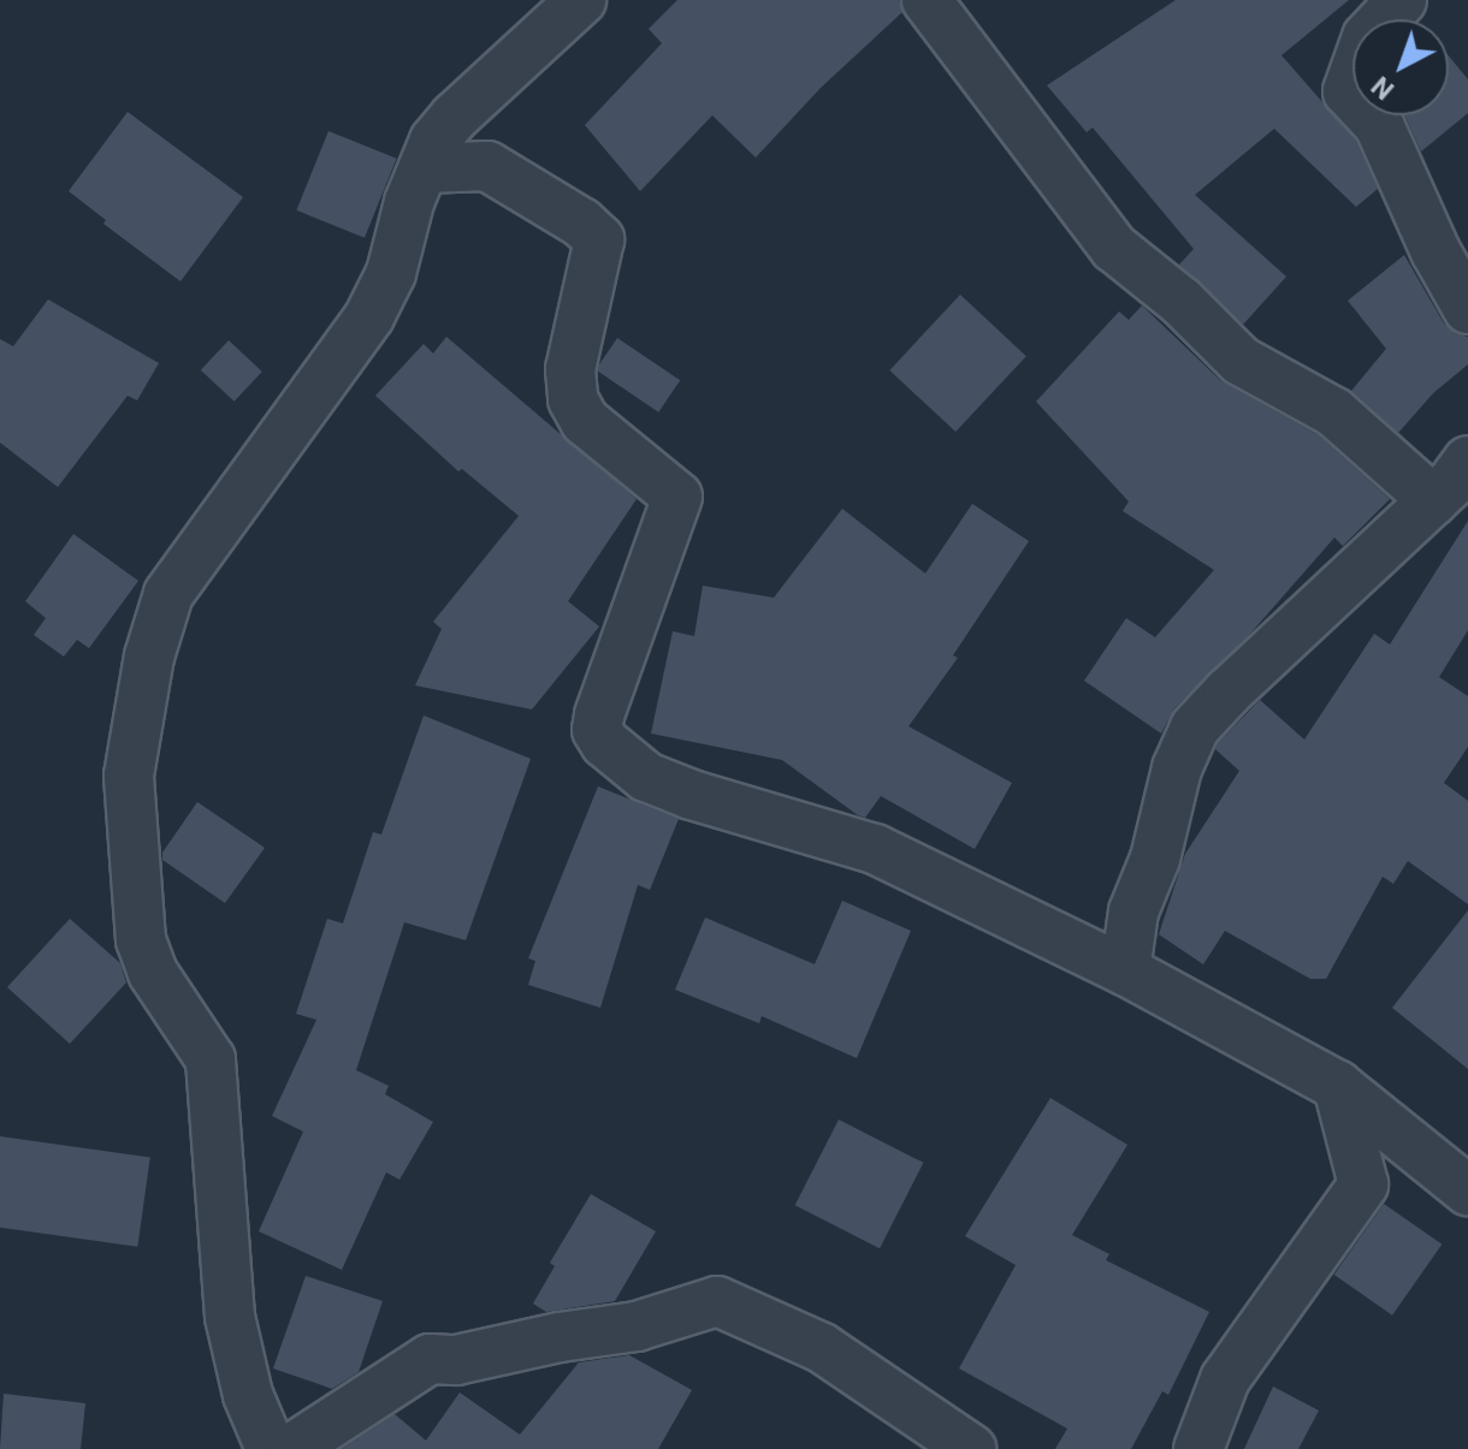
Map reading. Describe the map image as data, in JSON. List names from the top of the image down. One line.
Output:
{"north":"bottom left"}
